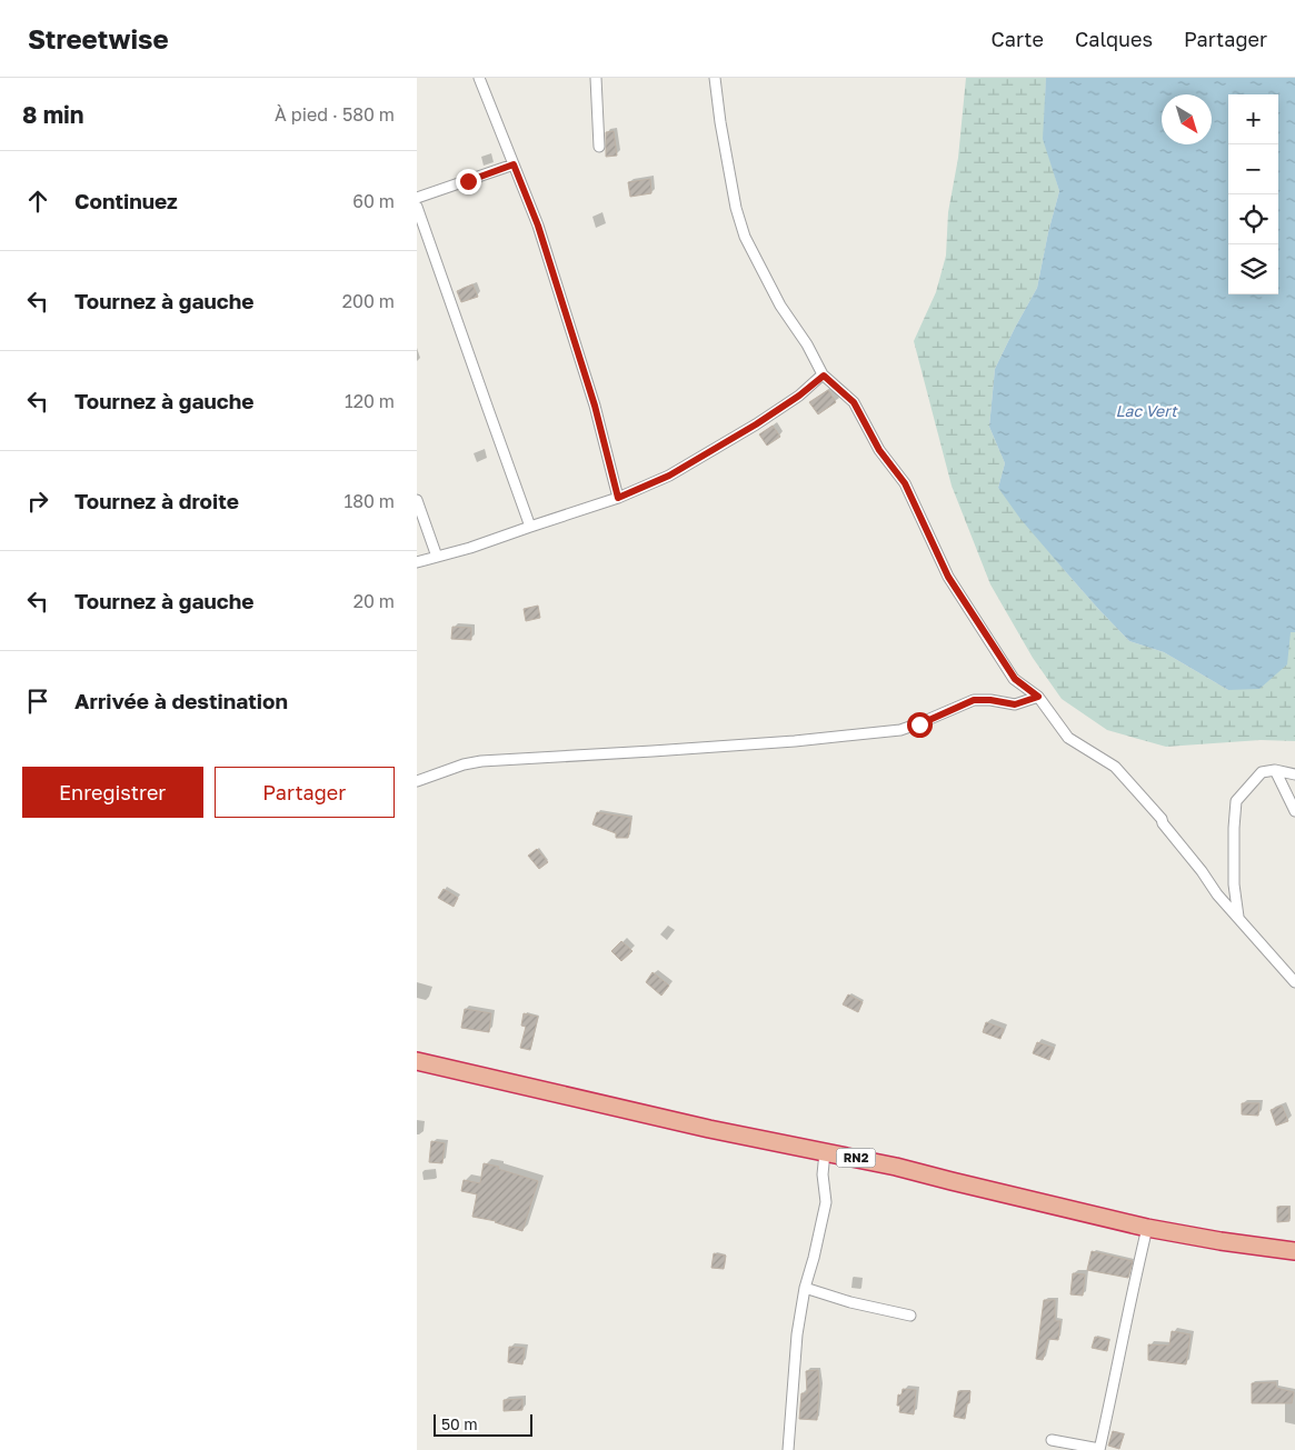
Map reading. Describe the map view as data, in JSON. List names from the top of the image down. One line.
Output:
{"streets":{"highway":["RN2"]},"water":["Lac Vert"],"scale_bar":"50 m","north":"bottom right","page":{"header":"Streetwise","nav":["Carte","Calques","Partager"],"heading":["8 min","À pied · 580 m"],"map_buttons":["+","−"],"list":[["Continuez","60 m"],["Tournez à gauche","200 m"],["Tournez à gauche","120 m"],["Tournez à droite","180 m"],["Tournez à gauche","20 m"],"Arrivée à destination"],"buttons":["Enregistrer","Partager"],"scale":"50 m"}}
